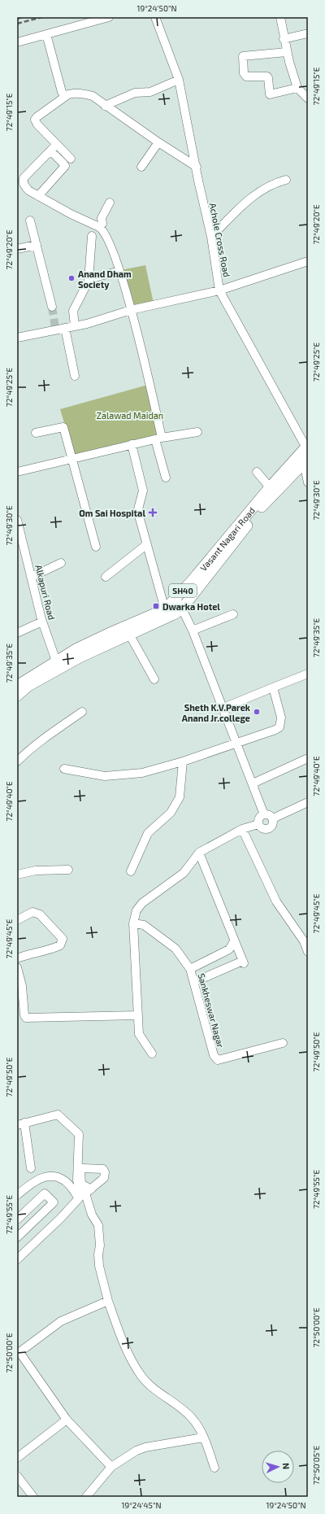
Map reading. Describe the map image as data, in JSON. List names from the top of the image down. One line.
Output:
{"streets":{"main road":["Vasant Nagari Road","SH40"],"street":["Achole Cross Road","Alkapuri Road","Sankheswar Nagar"]},"crossings":[["Achole Cross Road","Vasant Nagari Road"],["Vasant Nagari Road","Alkapuri Road"]],"parks":["Zalawad Maidan"],"places":{"other":["Anand Dham Society","Sheth K.V.Parek Anand Jr.college"],"health":["Om Sai Hospital"],"transit":["Dwarka Hotel"]},"north":"right","coordinates":["19°24'50\"N","72°49'15\"E","72°49'20\"E","72°49'25\"E","72°49'30\"E","72°49'35\"E","72°49'40\"E","72°49'45\"E","72°49'50\"E","72°49'55\"E","72°50'00\"E","72°50'05\"E","19°24'45\"N"]}
